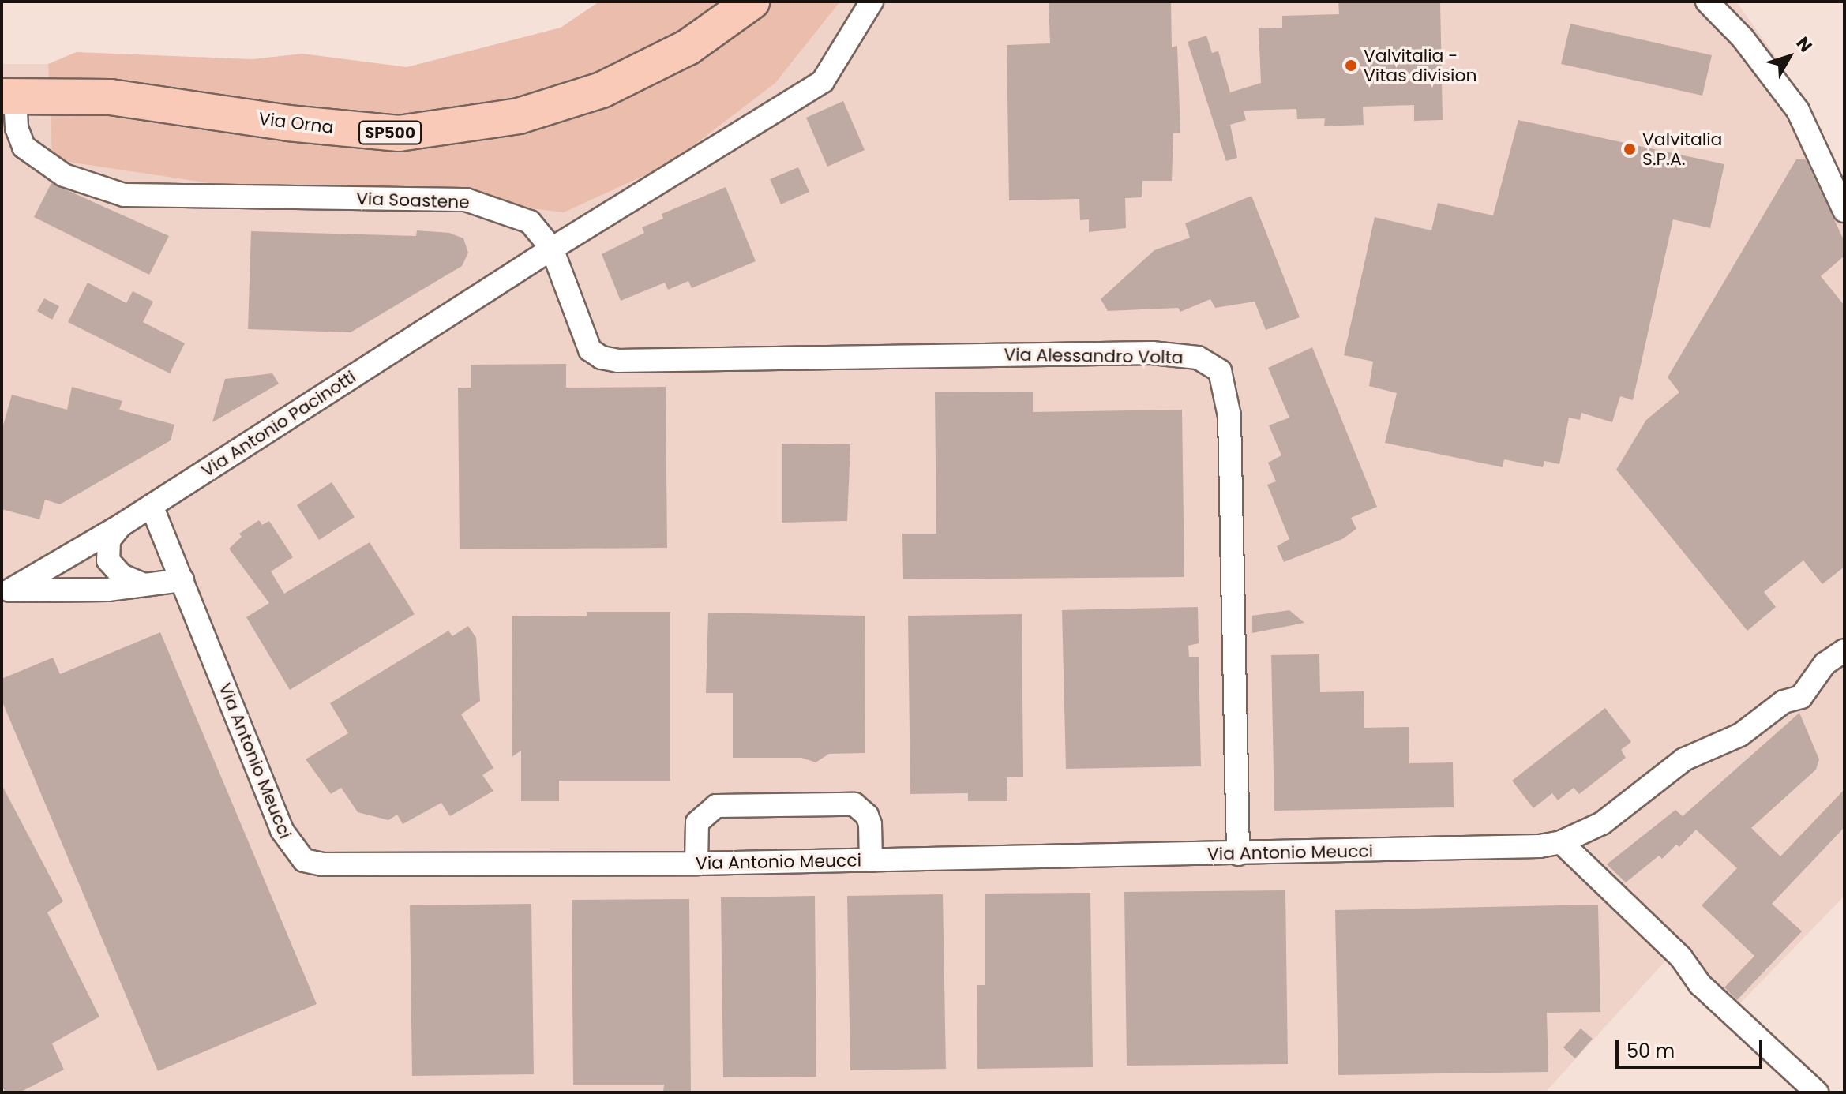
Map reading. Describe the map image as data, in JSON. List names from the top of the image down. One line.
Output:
{"streets":{"main road":["Via Orna","SP500"],"street":["Via Soastene","Via Alessandro Volta","Via Antonio Pacinotti","Via Antonio Meucci"]},"crossings":[["Via Orna","Via Soastene"],["Via Soastene","Via Alessandro Volta"],["Via Soastene","Via Antonio Pacinotti"],["Via Alessandro Volta","Via Antonio Pacinotti"],["Via Alessandro Volta","Via Antonio Meucci"],["Via Antonio Pacinotti","Via Antonio Meucci"]],"places":["Valvitalia - Vitas division","Valvitalia S.P.A."],"scale_bar":"50 m","north":"top right"}
